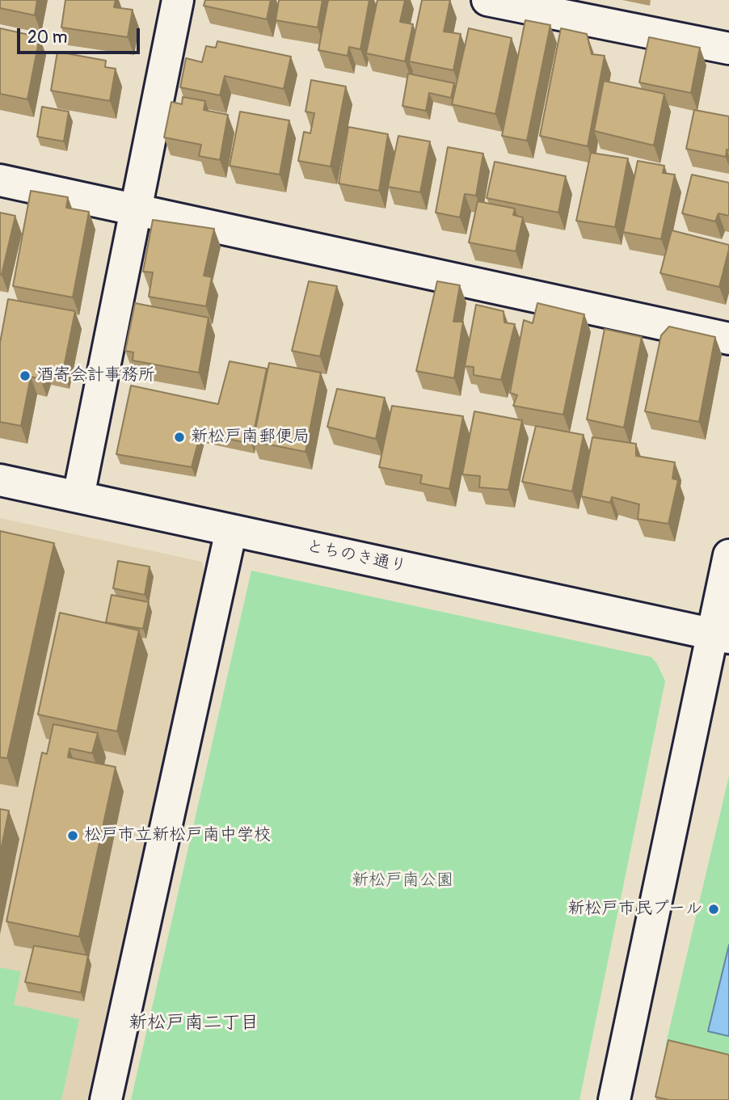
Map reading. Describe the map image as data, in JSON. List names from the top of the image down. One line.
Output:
{"streets":{"street":["とちのき通り"]},"districts":["新松戸南二丁目"],"parks":["新松戸南公園"],"places":["酒寄会計事務所","新松戸南郵便局","松戸市立新松戸南中学校","新松戸市民プール"],"scale_bar":"20 m"}
